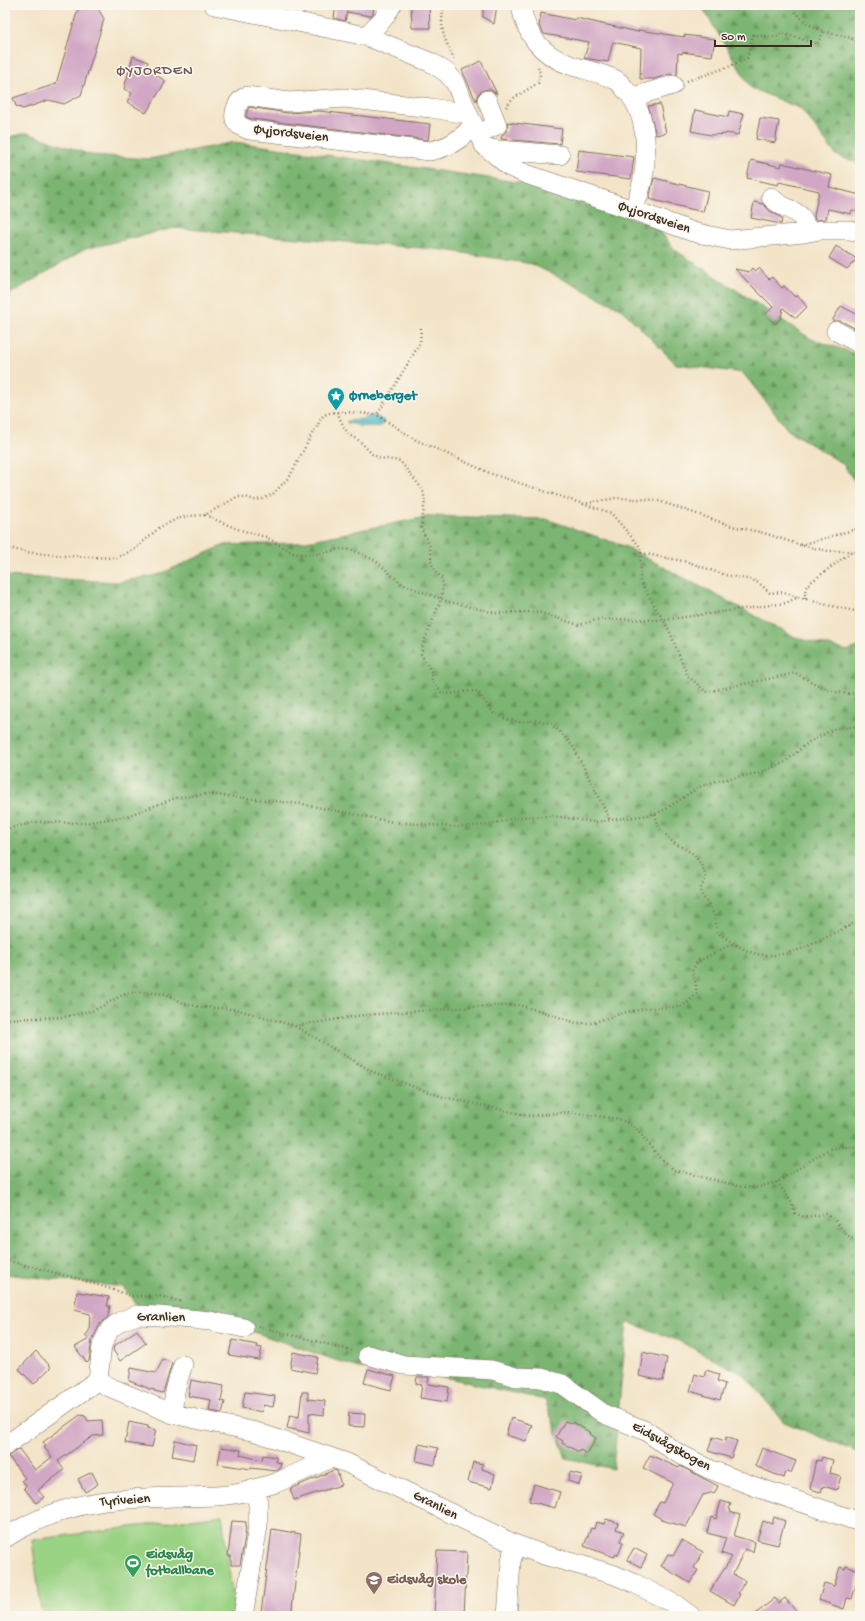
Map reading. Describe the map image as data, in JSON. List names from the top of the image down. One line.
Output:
{"streets":{"street":["Øyjordsveien","Granlien","Eidsvågskogen","Tyriveien"]},"crossings":[["Granlien","Tyriveien"]],"districts":["ØYJORDEN"],"places":{"place":["Ørneberget"],"sports":["Eidsvåg fotballbane"],"school or university":["Eidsvåg skole"]},"scale_bar":"50 m"}
